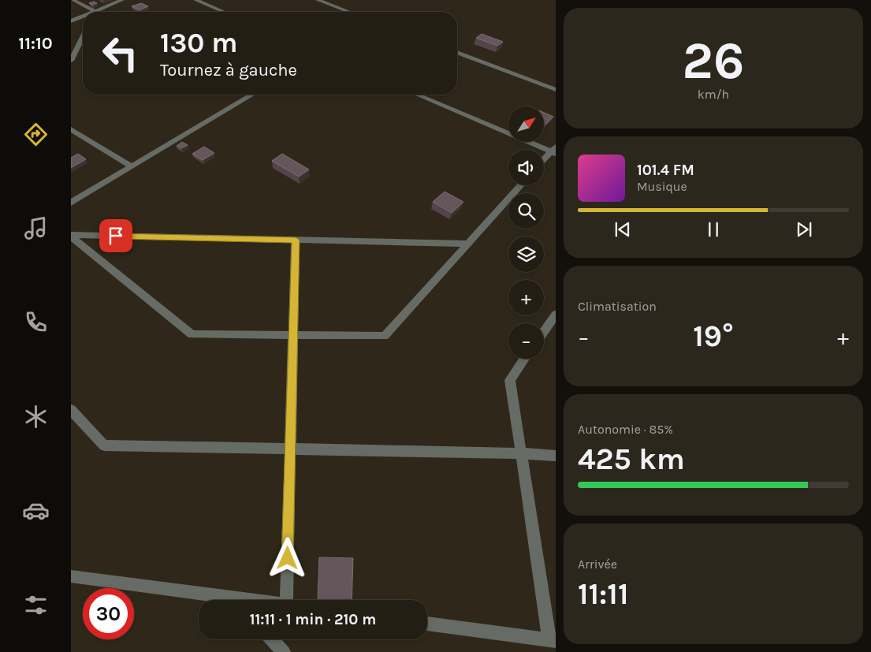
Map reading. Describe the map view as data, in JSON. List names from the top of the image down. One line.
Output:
{"north":"top right","page":{"tabs":"11:10","tile":[["26","km/h"],"Climatisation",["Autonomie · 85%","425 km"],["Arrivée","11:11"]],"turn":["130 m","Tournez à gauche"],"map_buttons":["+","−"],"song":["101.4 FM","Musique"],"heat":["−","19°","+"],"limit":"30","trip":"11:11 · 1 min · 210 m"}}
